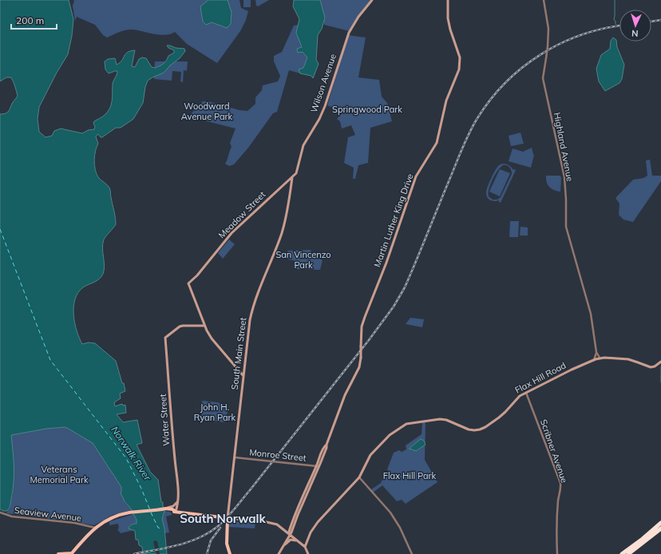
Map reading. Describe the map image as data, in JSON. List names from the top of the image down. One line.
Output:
{"streets":{"main road":["Wilson Avenue","Meadow Street","Martin Luther King Drive","South Main Street","Flax Hill Road","Water Street"],"street":["Highland Avenue","Scribner Avenue","Monroe Street","Seaview Avenue"]},"crossings":[["Wilson Avenue","Meadow Street"],["Highland Avenue","Flax Hill Road"],["Meadow Street","South Main Street"],["Meadow Street","Water Street"],["Martin Luther King Drive","Monroe Street"],["South Main Street","Monroe Street"],["Flax Hill Road","Scribner Avenue"]],"districts":["South Norwalk"],"water":["Norwalk River"],"parks":["Woodward Avenue Park","Springwood Park","San Vincenzo Park","John H. Ryan Park","Veterans Memorial Park","Flax Hill Park"],"scale_bar":"200 m","north":"bottom"}
